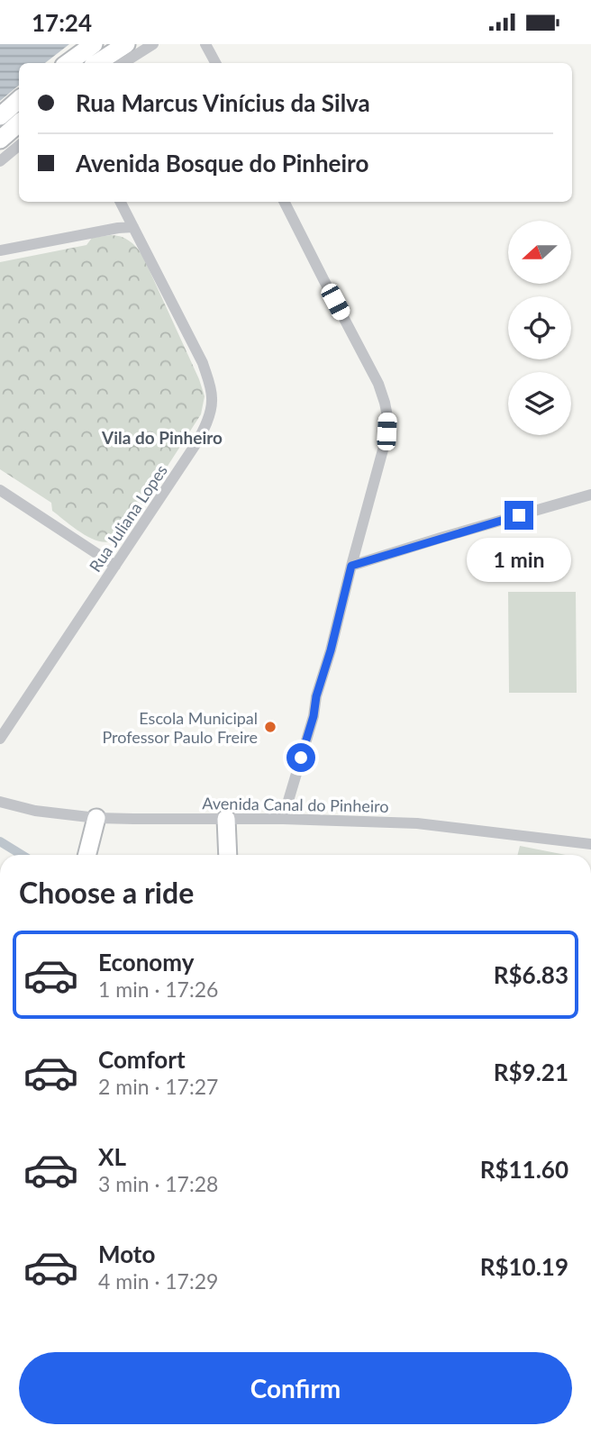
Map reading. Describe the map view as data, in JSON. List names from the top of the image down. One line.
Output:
{"streets":{"street":["Rua Juliana Lopes","Avenida Canal do Pinheiro"]},"districts":["Vila do Pinheiro"],"places":["Escola Municipal Professor Paulo Freire"],"north":"left","page":{"status":"17:24","banner":["Rua Marcus Vinícius da Silva","Avenida Bosque do Pinheiro"],"bubble":"1 min","heading":"Choose a ride","list":[{"name":"Economy","note":"1 min · 17:26","value":"R$6.83"},{"name":"Comfort","note":"2 min · 17:27","value":"R$9.21"},{"name":"XL","note":"3 min · 17:28","value":"R$11.60"},{"name":"Moto","note":"4 min · 17:29","value":"R$10.19"}],"buttons":"Confirm"}}
